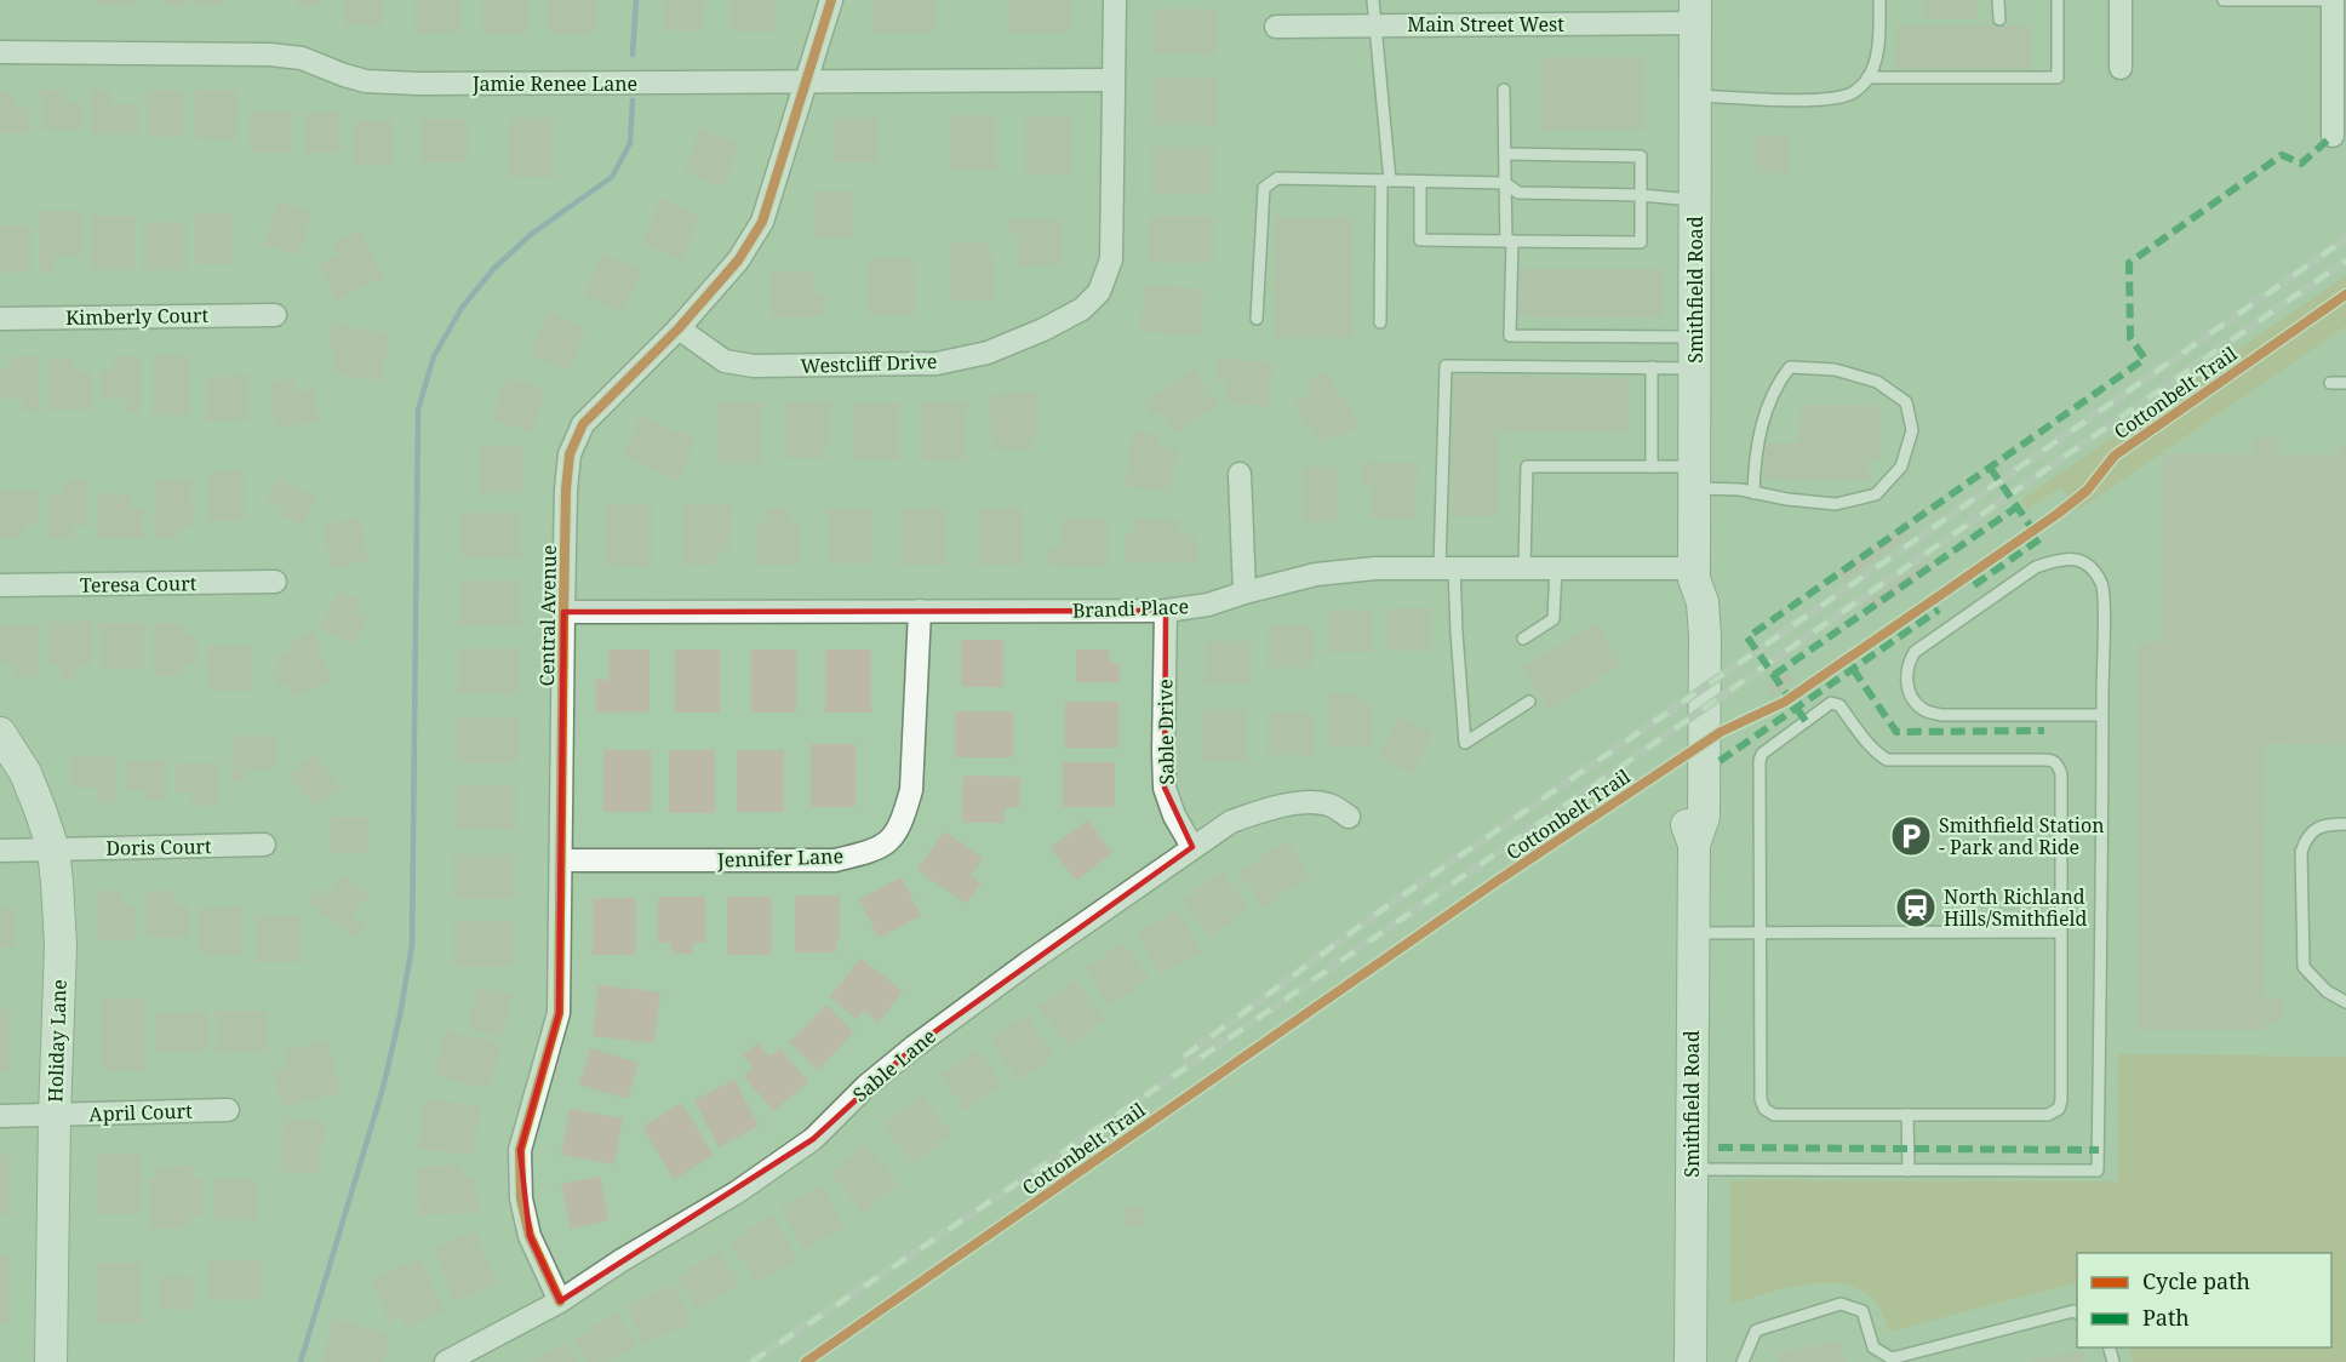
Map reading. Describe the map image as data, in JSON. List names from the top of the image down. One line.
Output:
{"streets":{"main road":["Smithfield Road","Holiday Lane"],"street":["Main Street West","Jamie Renee Lane","Kimberly Court","Westcliff Drive","Teresa Court","Brandi Place","Central Avenue","Sable Drive","Doris Court","Jennifer Lane","Sable Lane","April Court"],"cycle path":["Cottonbelt Trail"]},"crossings":[["Main Street West","Smithfield Road"],["Jamie Renee Lane","Westcliff Drive"],["Jamie Renee Lane","Central Avenue"],["Smithfield Road","Brandi Place"],["Westcliff Drive","Central Avenue"],["Brandi Place","Central Avenue"],["Brandi Place","Sable Drive"],["Brandi Place","Jennifer Lane"],["Central Avenue","Jennifer Lane"],["Central Avenue","Sable Lane"],["Sable Drive","Sable Lane"],["Doris Court","Holiday Lane"],["Holiday Lane","April Court"]],"places":{"parking":["Smithfield Station - Park and Ride"],"station":["North Richland Hills/Smithfield"]},"legend":["Cycle path","Path"]}
